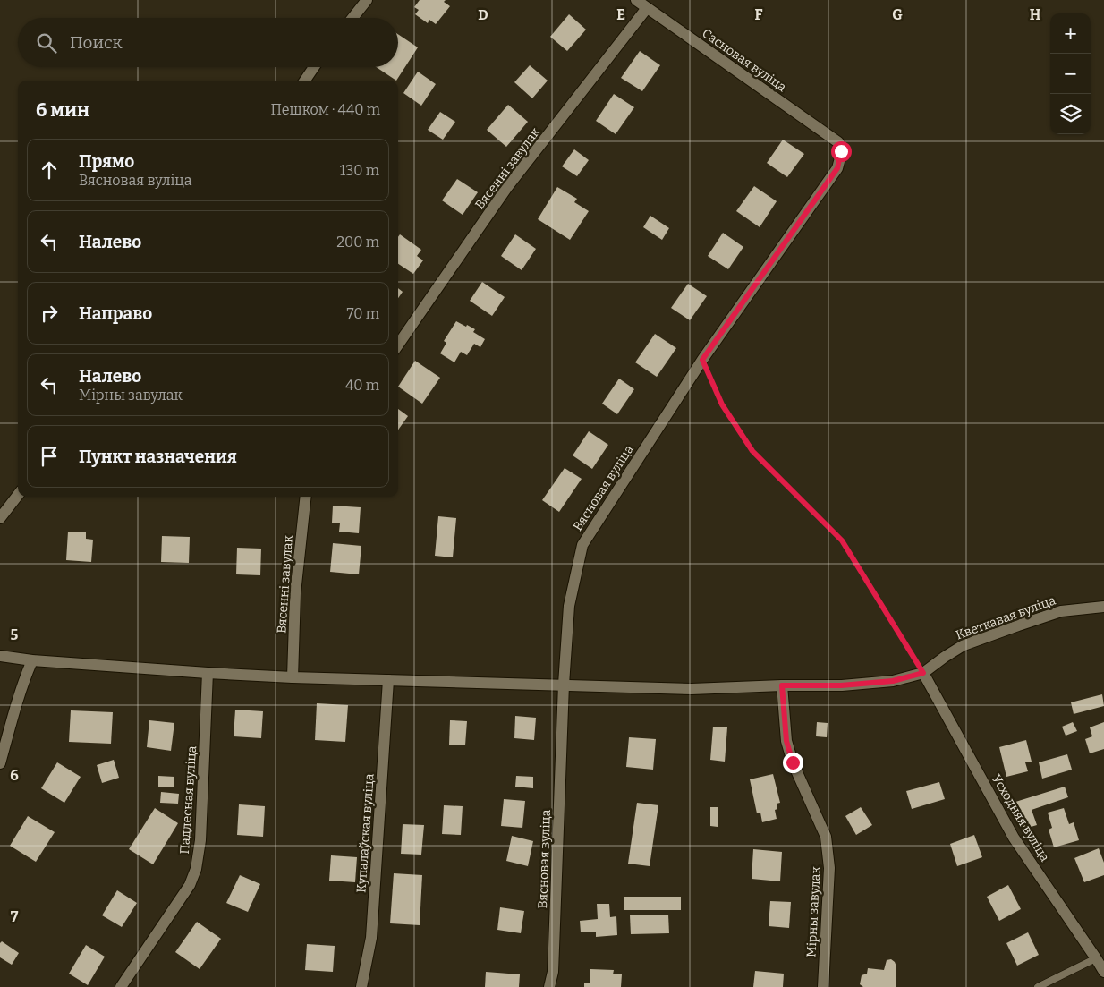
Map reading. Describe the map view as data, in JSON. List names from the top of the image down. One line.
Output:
{"streets":{"street":["Сасновая вуліца","Вясенні завулак","Вясновая вуліца","Кветкавая вуліца","Падлесная вуліца","Усходняя вуліца","Купалаўская вуліца","Мірны завулак"]},"crossings":[["Сасновая вуліца","Вясенні завулак"],["Сасновая вуліца","Вясновая вуліца"],["Кветкавая вуліца","Усходняя вуліца"]],"page":{"map_buttons":["+","−"],"search":"Поиск","heading":["6 мин","Пешком · 440 m"],"list":[["Прямо","Вясновая вуліца","130 m"],["Налево","200 m"],["Направо","70 m"],["Налево","Мірны завулак","40 m"],"Пункт назначения"]},"grid":{"columns":["D","E","F","G","H"],"rows":["5","6","7"]}}
